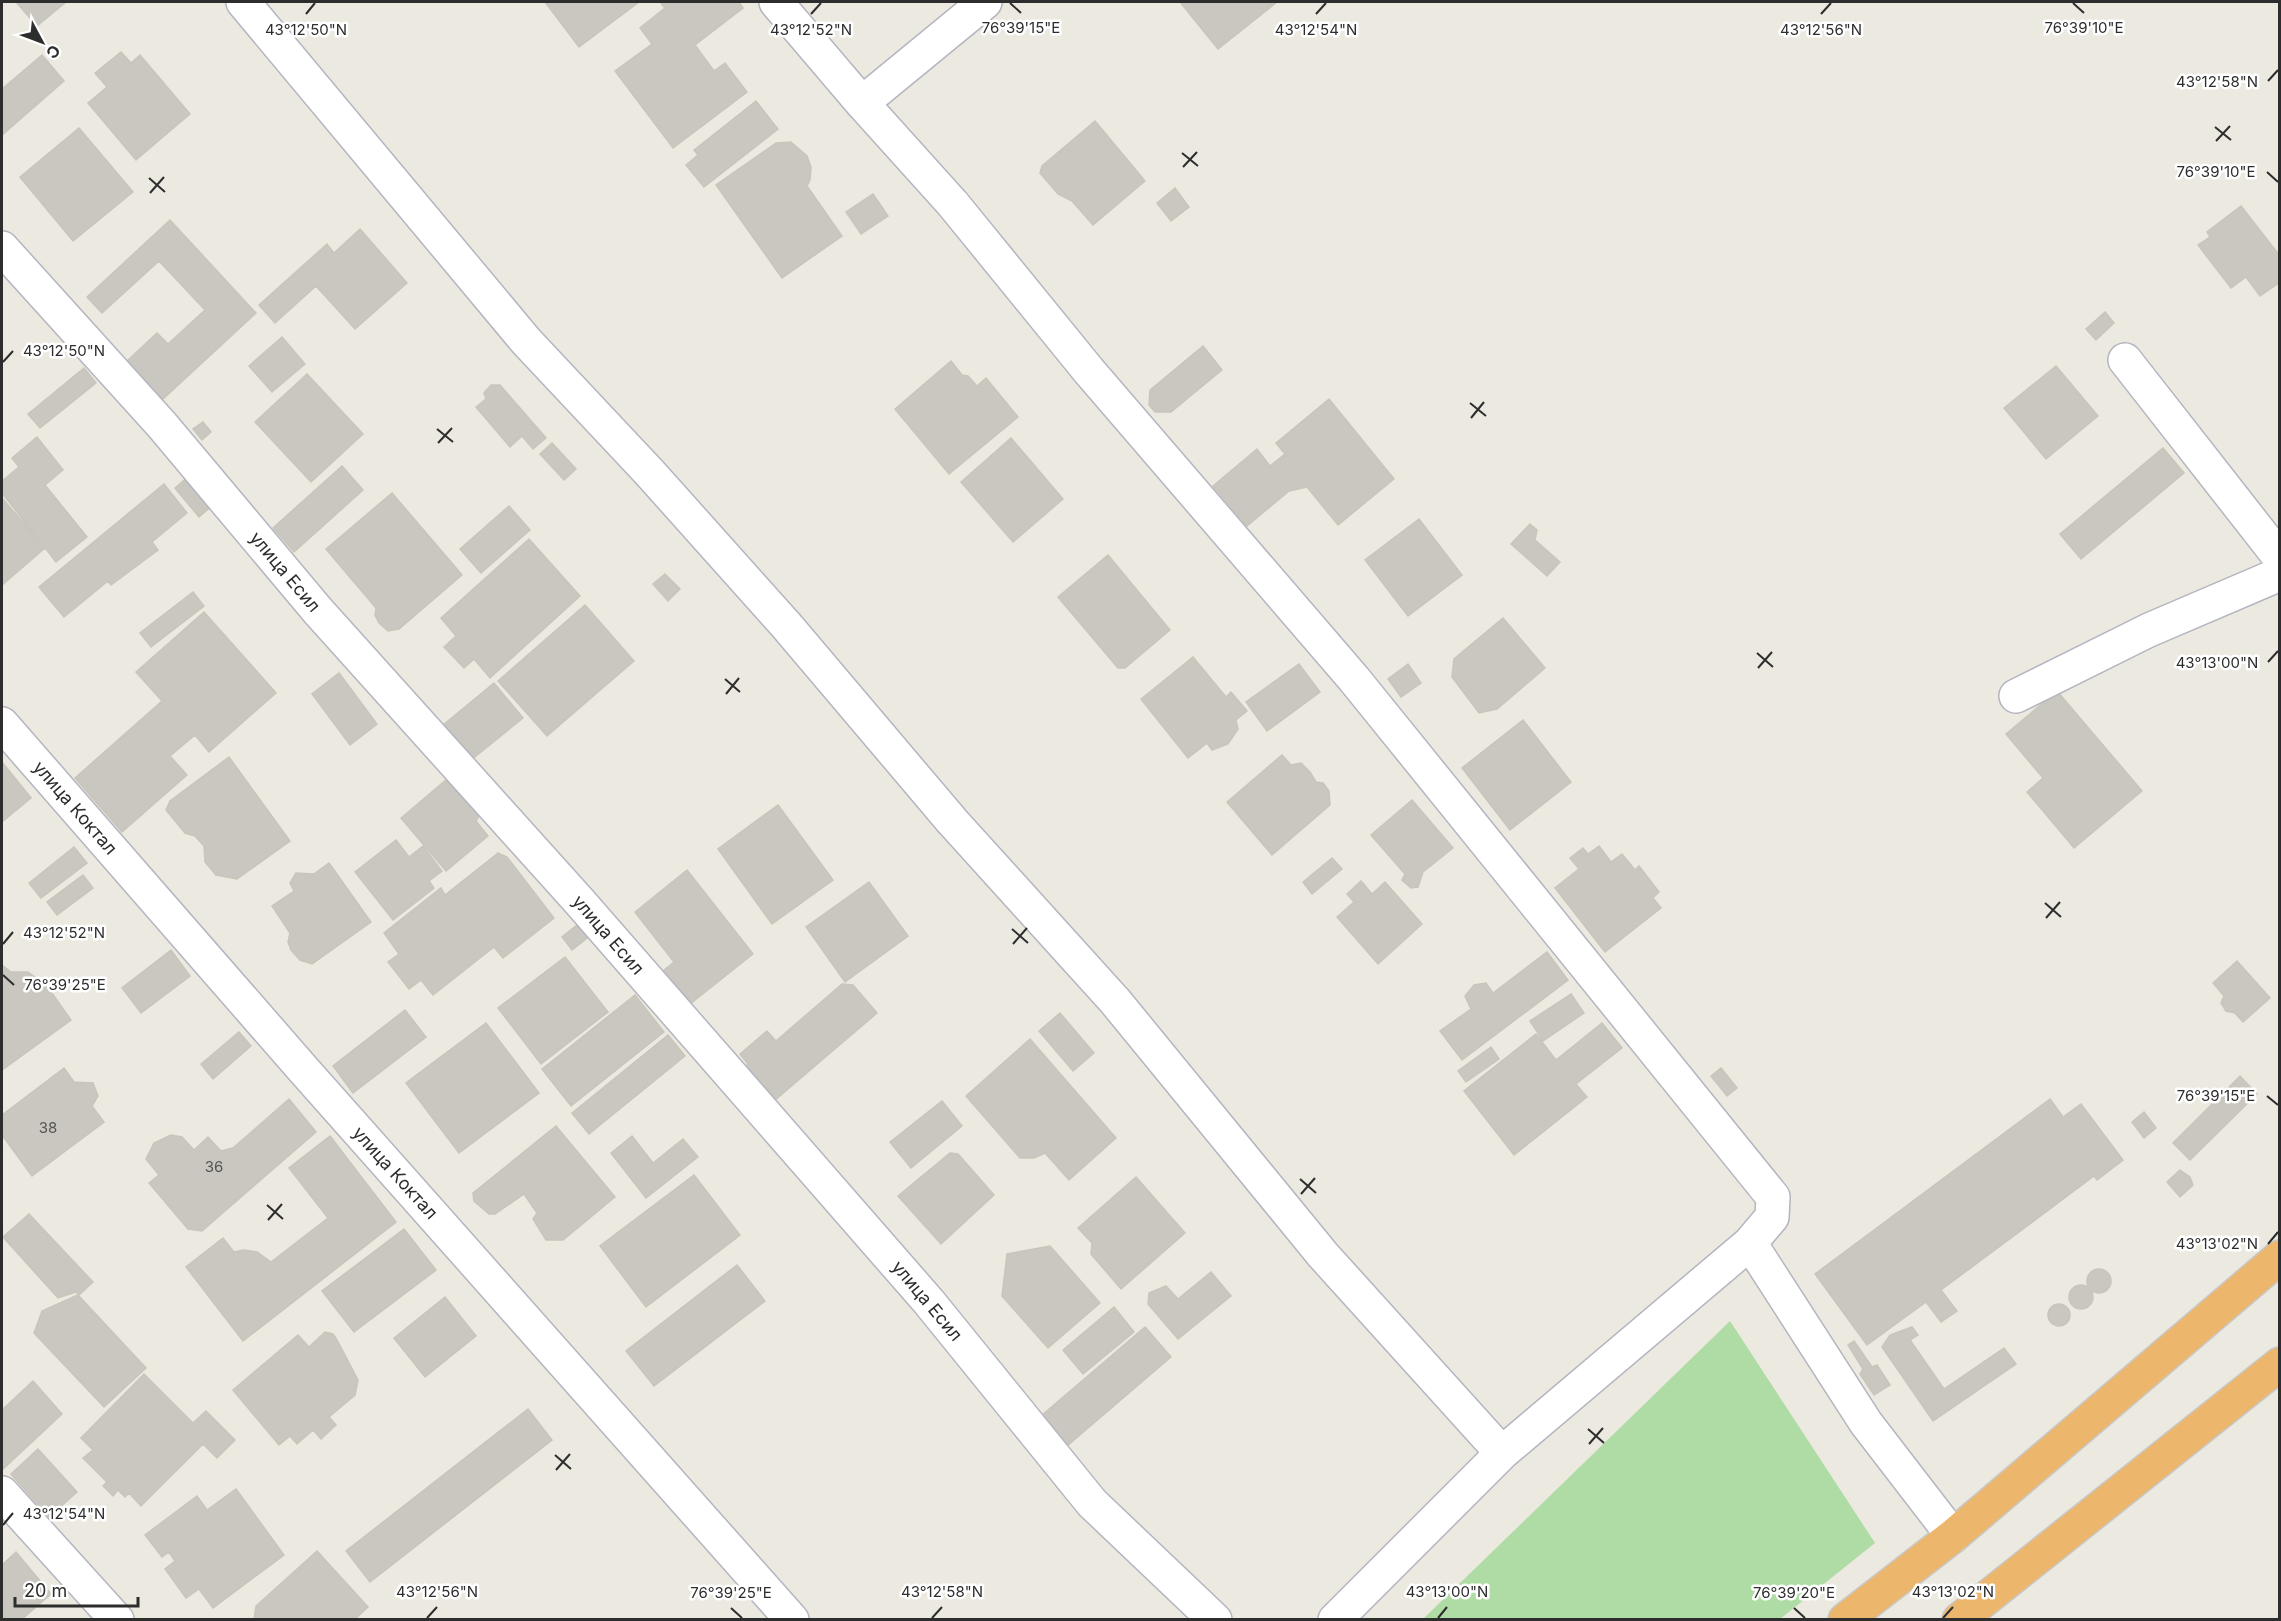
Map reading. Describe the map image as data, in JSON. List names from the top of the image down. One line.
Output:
{"streets":{"street":["улица Есил","улица Коктал"]},"house_numbers":["38","36"],"scale_bar":"20 m","north":"bottom right","coordinates":["76°39'15\"E","76°39'10\"E","43°12'52\"N","43°12'50\"N","43°12'54\"N","43°12'56\"N","43°12'58\"N","43°13'00\"N","76°39'25\"E","43°13'02\"N","76°39'20\"E"]}
